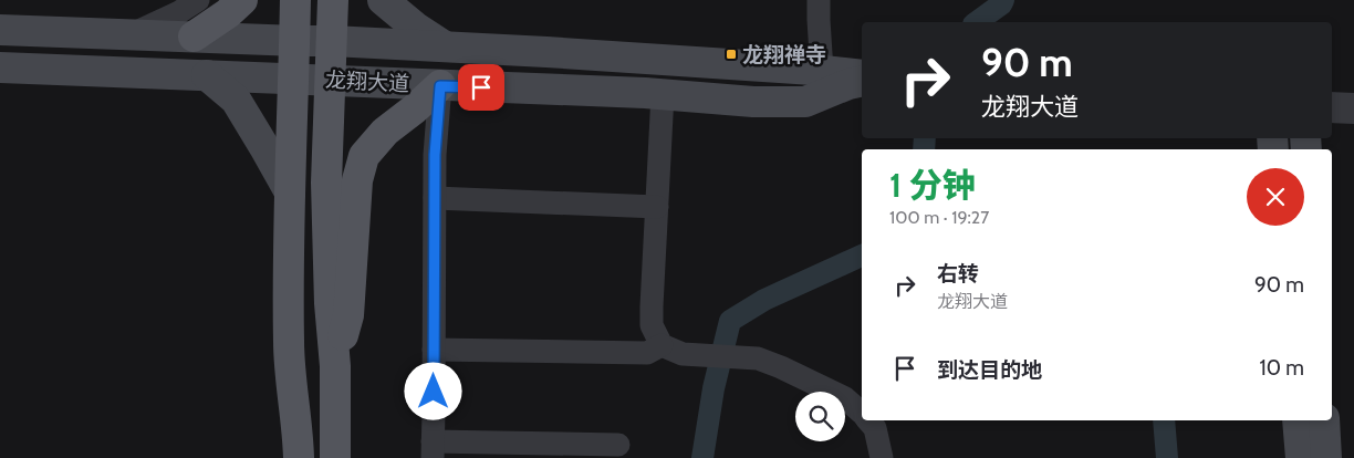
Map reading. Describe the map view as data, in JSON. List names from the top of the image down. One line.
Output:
{"streets":{"main road":["龙翔大道"]},"places":{"transit":["龙翔禅寺"]},"page":{"turn":["90 m","龙翔大道"],"heading":["1 分钟","100 m · 19:27"],"list":[{"name":"右转","note":"龙翔大道","value":"90 m"},{"name":"到达目的地","value":"10 m"}]}}
